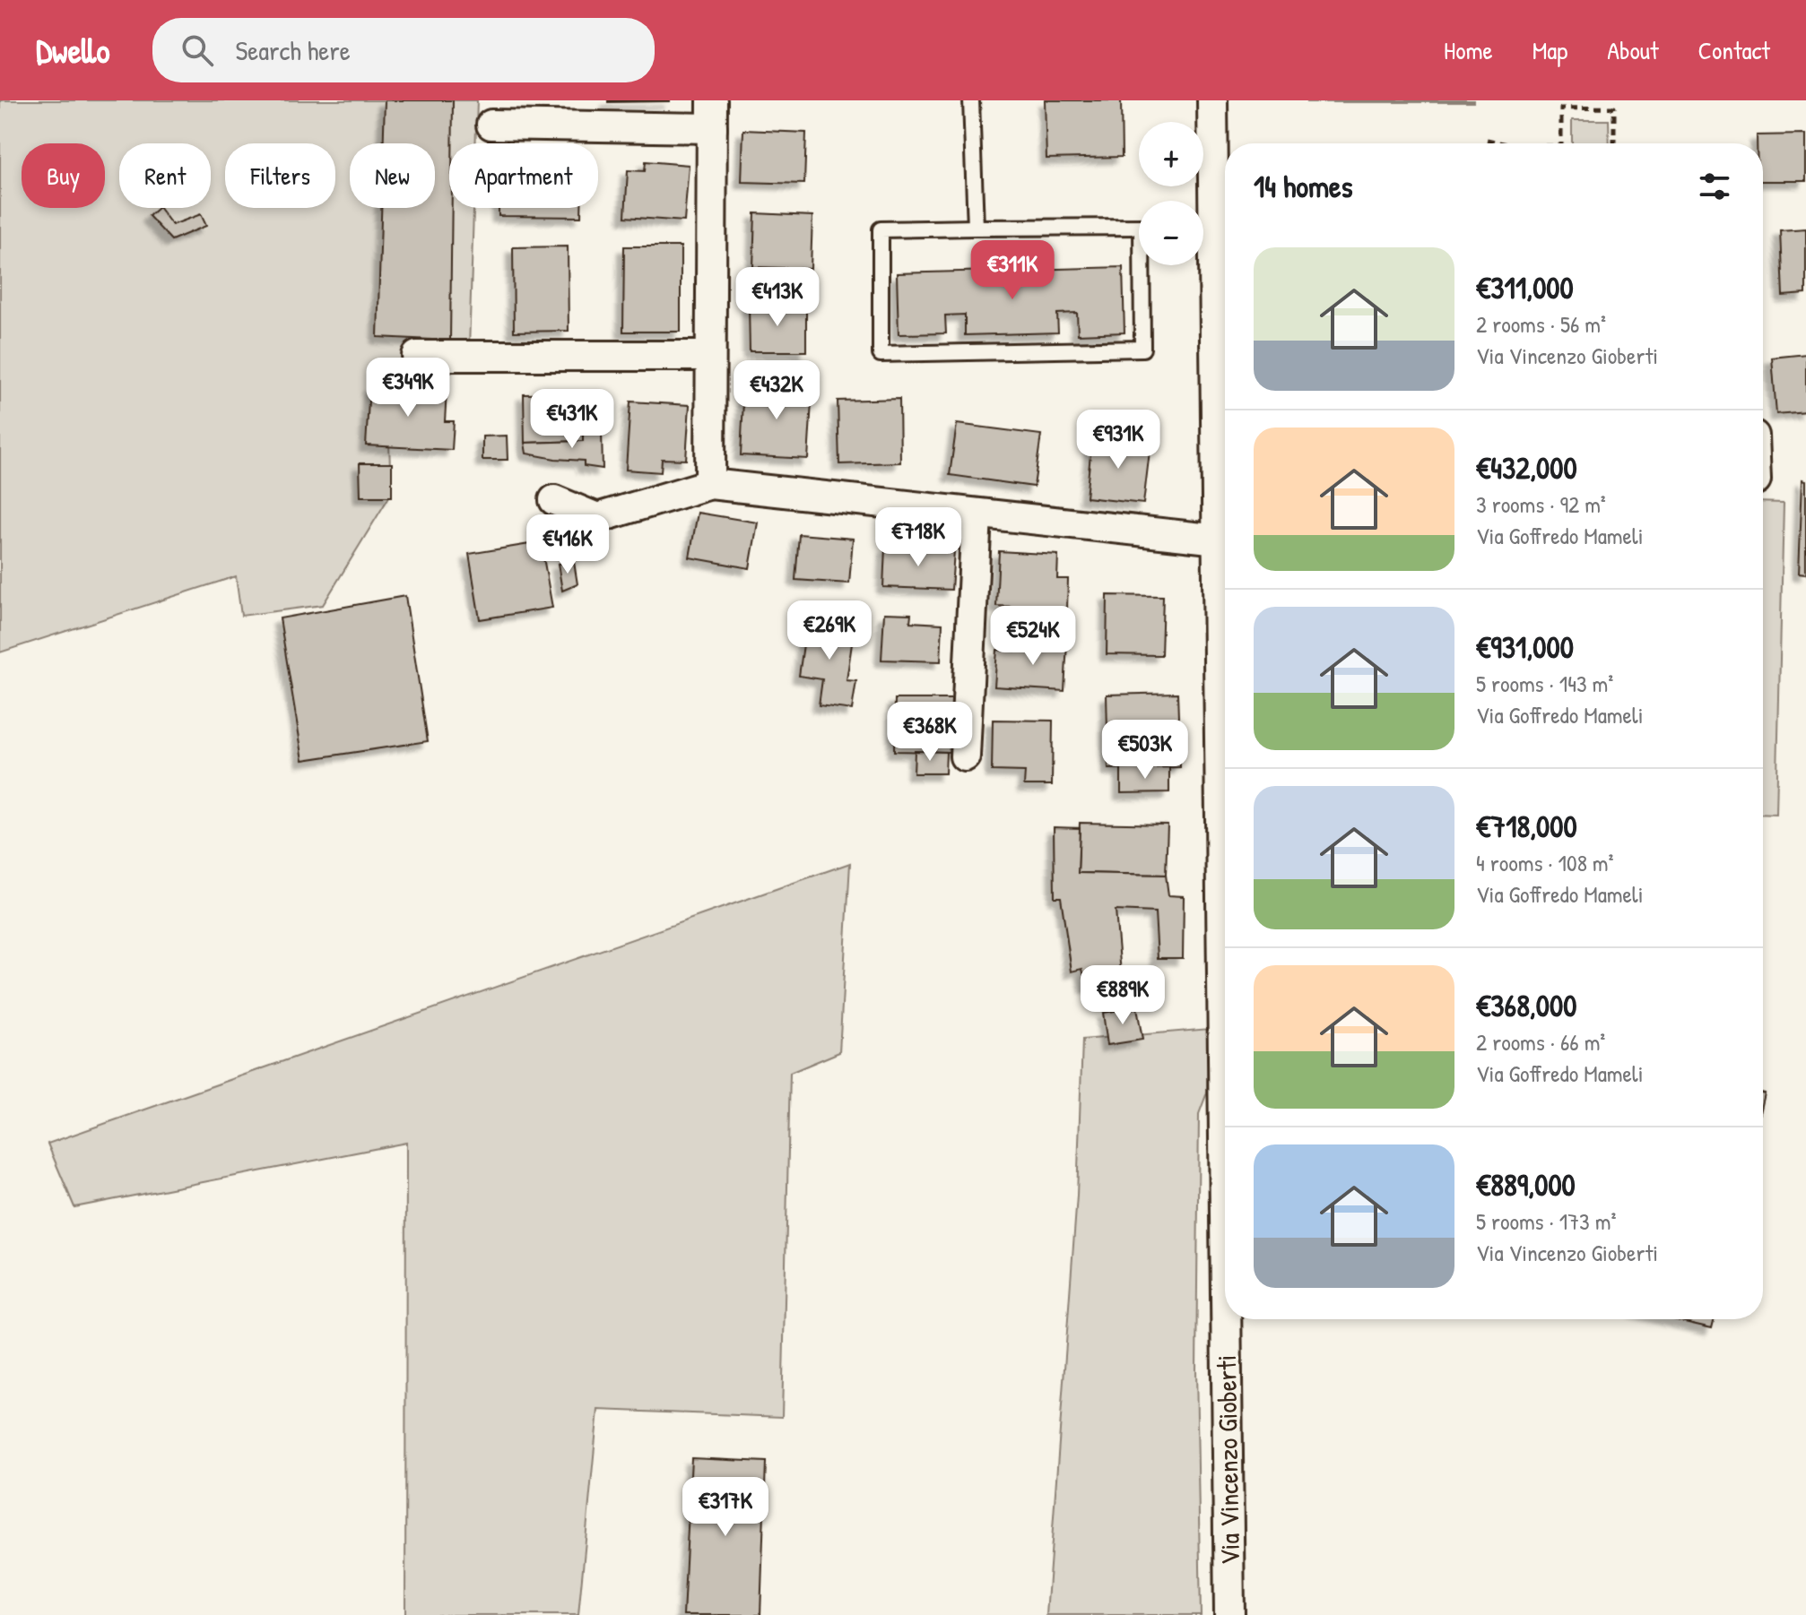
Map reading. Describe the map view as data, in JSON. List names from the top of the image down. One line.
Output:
{"streets":{"street":["Via Vincenzo Gioberti"]},"page":{"header":"Dwello","search":"Search here","nav":["Home","Map","About","Contact"],"map_buttons":["+","−"],"chip":["Buy","Rent","Filters","New","Apartment"],"heading":"14 homes","list":[{"name":"€311,000","note":"2 rooms · 56 m² · Via Vincenzo Gioberti"},{"name":"€432,000","note":"3 rooms · 92 m² · Via Goffredo Mameli"},{"name":"€931,000","note":"5 rooms · 143 m² · Via Goffredo Mameli"},{"name":"€718,000","note":"4 rooms · 108 m² · Via Goffredo Mameli"},{"name":"€368,000","note":"2 rooms · 66 m² · Via Goffredo Mameli"},{"name":"€889,000","note":"5 rooms · 173 m² · Via Vincenzo Gioberti"}],"price":["€311K","€413K","€349K","€432K","€431K","€931K","€718K","€416K","€269K","€524K","€368K","€503K","€889K","€317K"]}}
